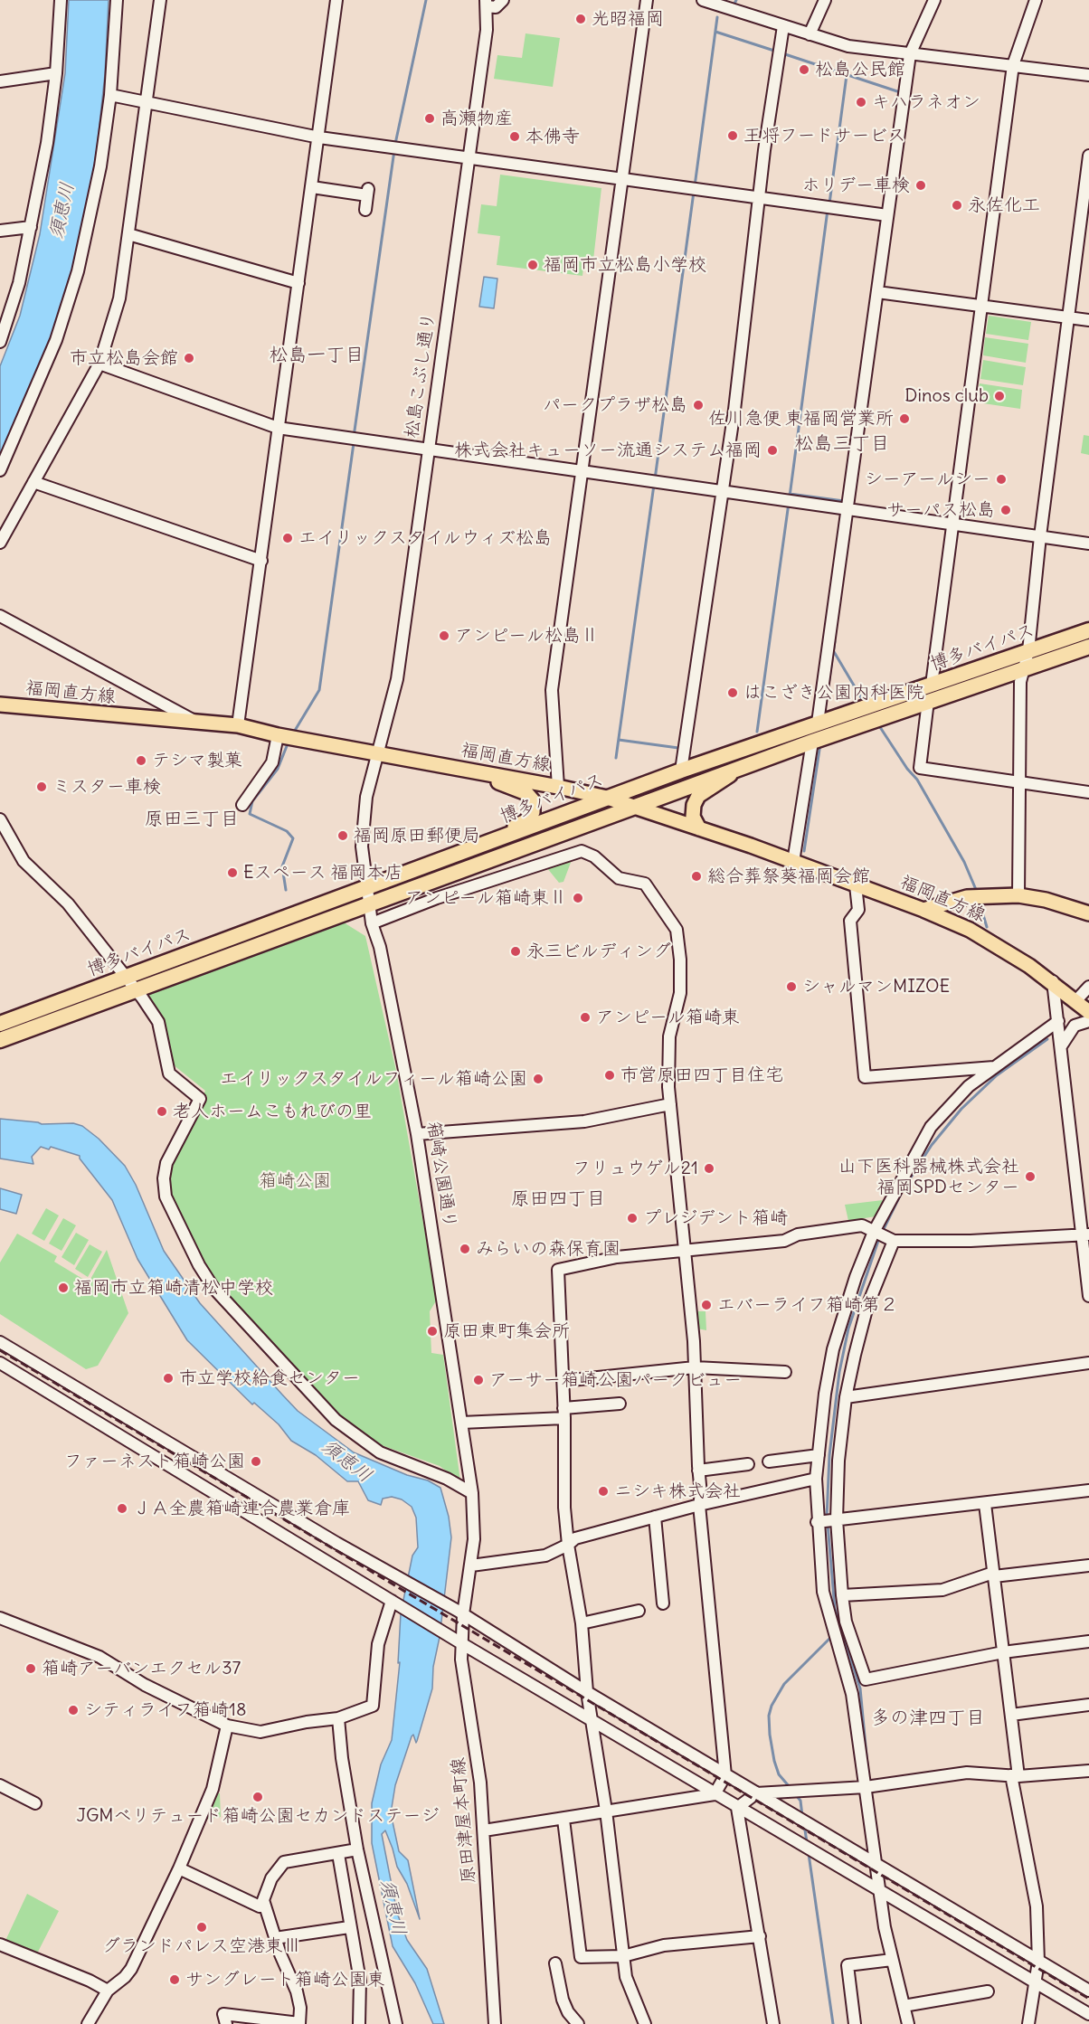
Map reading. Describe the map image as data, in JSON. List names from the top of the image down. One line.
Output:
{"streets":{"highway":["博多バイパス"],"main road":["福岡直方線"],"street":["松島こぶし通り","箱崎公園通り","原田津屋本町線"]},"crossings":[["松島こぶし通り","福岡直方線"],["博多バイパス","福岡直方線"],["博多バイパス","箱崎公園通り"],["箱崎公園通り","原田津屋本町線"]],"districts":["松島一丁目","松島三丁目","原田三丁目","原田四丁目","多の津四丁目"],"water":["須恵川"],"parks":["箱崎公園"],"places":["光昭福岡","松島公民館","キハラネオン","高瀬物産","王将フードサービス","本佛寺","ホリデー車検","永佐化工","福岡市立松島小学校","市立松島会館","Dinos club","パークプラザ松島","佐川急便 東福岡営業所","株式会社キューソー流通システム福岡","シーアールシー","サーパス松島","エイリックスタイルウィズ松島","アンピール松島Ⅱ","はこざき公園内科医院","テシマ製菓","ミスター車検","福岡原田郵便局","Eスペース 福岡本店","総合葬祭葵福岡会館","アンピール箱崎東Ⅱ","永三ビルディング","シャルマンMIZOE","アンピール箱崎東","市営原田四丁目住宅","エイリックスタイルフィール箱崎公園","老人ホームこもれびの里","フリュウゲル21","山下医科器械株式会社 福岡SPDセンター","プレジデント箱崎","みらいの森保育園","福岡市立箱崎清松中学校","エバーライフ箱崎第２","原田東町集会所","市立学校給食センター","アーサー箱崎公園パークビュー","ファーネスト箱崎公園","ニシキ株式会社","ＪＡ全農箱崎連合農業倉庫","箱崎アーバンエクセル37","シティライフ箱崎18","JGMベリテュード箱崎公園セカンドステージ","グランドパレス空港東Ⅲ","サングレート箱崎公園東"]}
